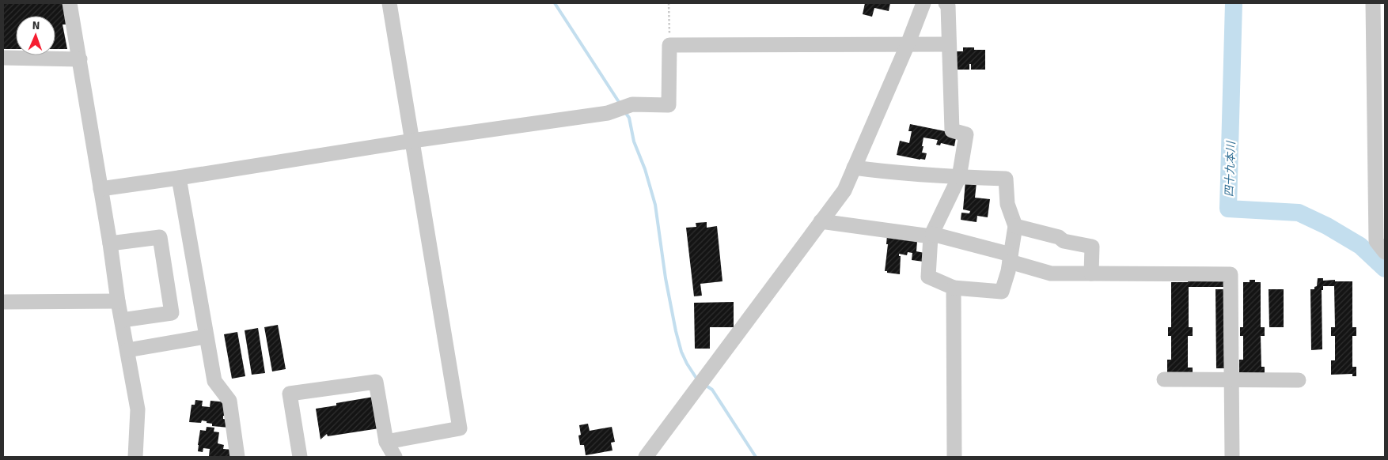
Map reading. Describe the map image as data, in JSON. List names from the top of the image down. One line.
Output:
{"water":["四十九本川"],"north":"top"}
